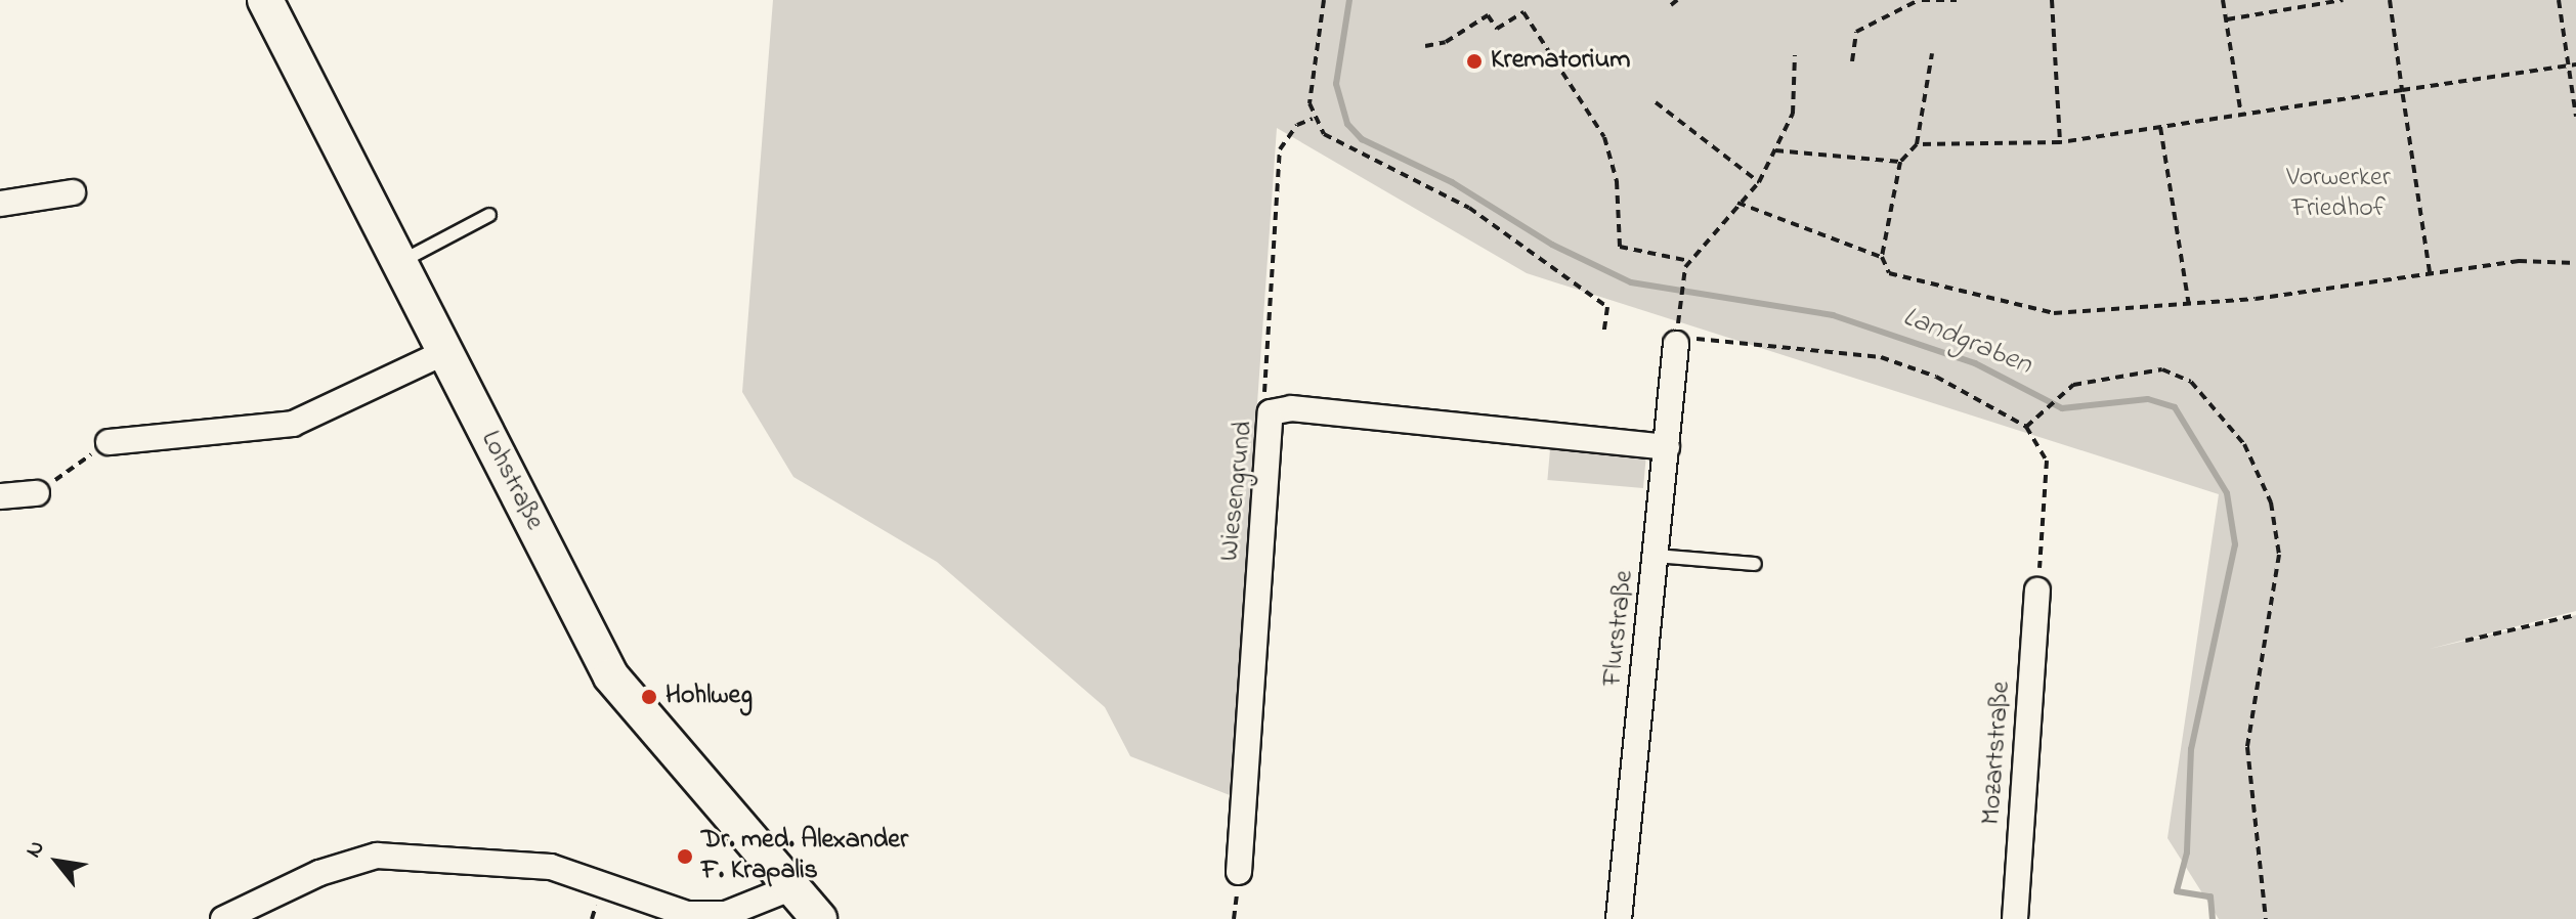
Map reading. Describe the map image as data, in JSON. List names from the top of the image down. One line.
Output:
{"streets":{"main road":["Lohstraße"],"street":["Wiesengrund","Flurstraße","Mozartstraße"]},"crossings":[["Wiesengrund","Flurstraße"]],"water":["Landgraben"],"parks":["Vorwerker Friedhof"],"places":["Krematorium","Hohlweg","Dr. med. Alexander F. Krapalis"],"north":"top left"}
